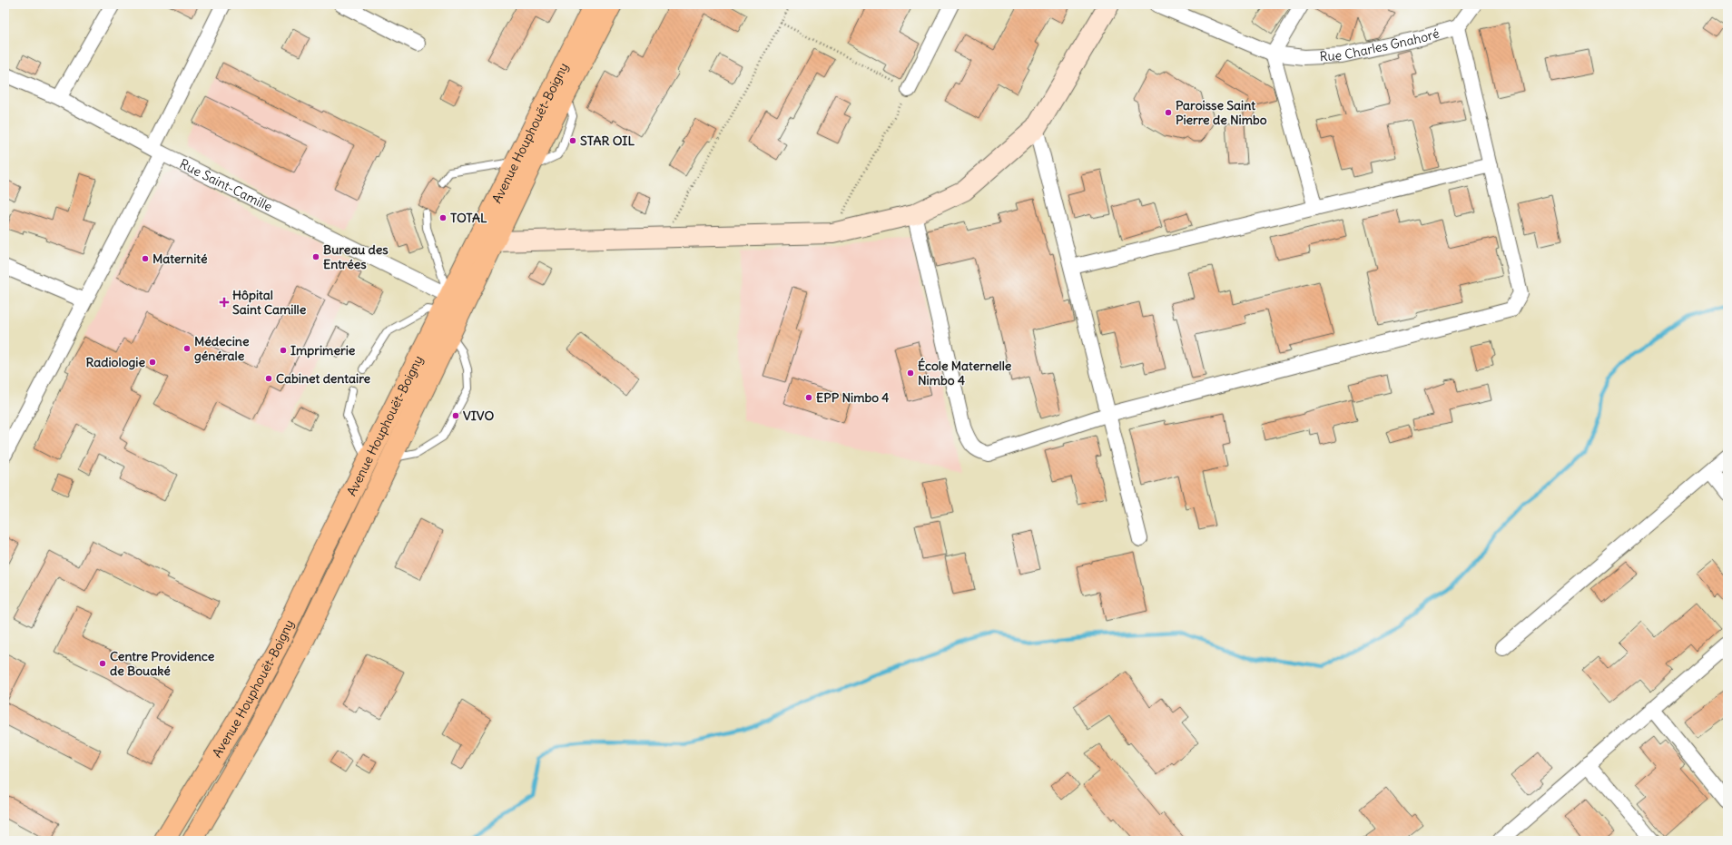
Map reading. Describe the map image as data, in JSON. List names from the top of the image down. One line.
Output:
{"streets":{"highway":["Avenue Houphouët-Boigny"],"street":["Rue Charles Gnahoré","Rue Saint-Camille"]},"crossings":[["Avenue Houphouët-Boigny","Rue Saint-Camille"]],"places":{"other":["Paroisse Saint Pierre de Nimbo","STAR OIL","TOTAL","Bureau des Entrées","Maternité","Médecine générale","Imprimerie","Radiologie","École Maternelle Nimbo 4","Cabinet dentaire","EPP Nimbo 4","VIVO","Centre Providence de Bouaké"],"health":["Hôpital Saint Camille"]}}
